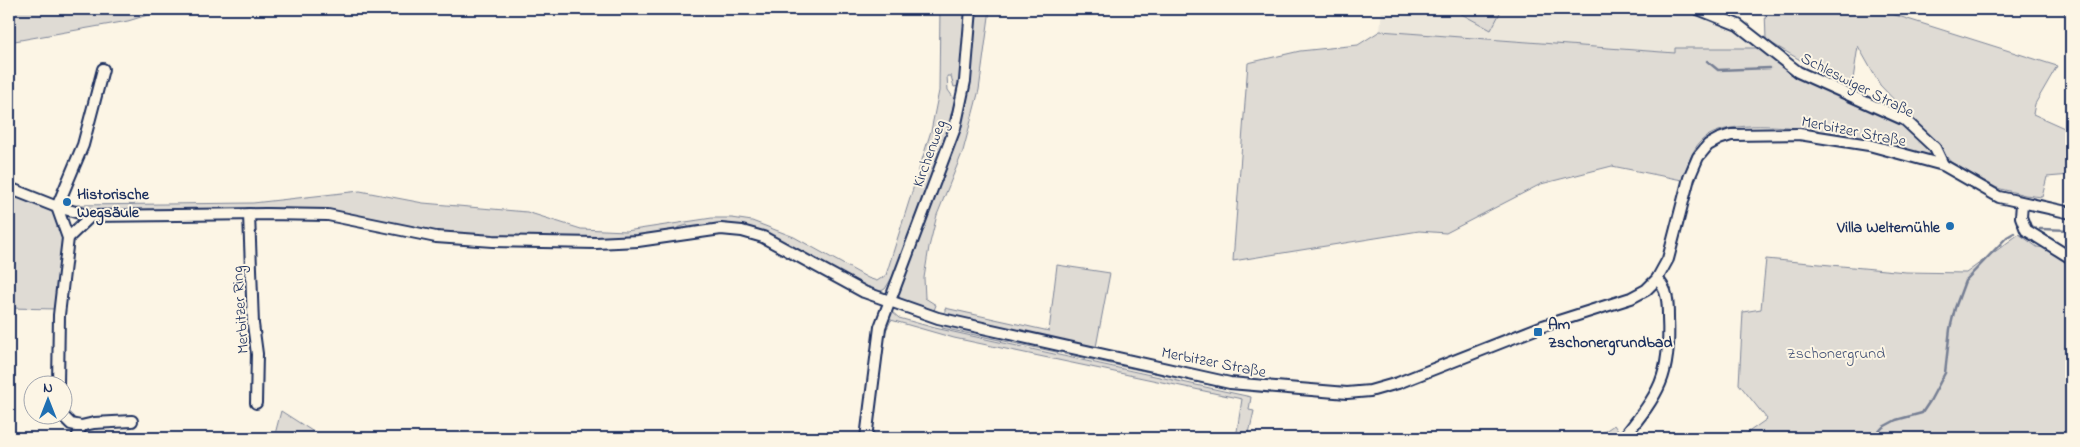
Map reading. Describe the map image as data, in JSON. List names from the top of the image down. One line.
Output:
{"streets":{"street":["Schleswiger Straße","Merbitzer Straße","Kirchenweg","Merbitzer Ring"]},"crossings":[["Schleswiger Straße","Merbitzer Straße"],["Merbitzer Straße","Kirchenweg"],["Merbitzer Straße","Merbitzer Ring"]],"parks":["Zschonergrund"],"places":{"other":["Historische Wegsäule","Villa Weltemühle"],"transit":["Am Zschonergrundbad"]},"north":"top"}
